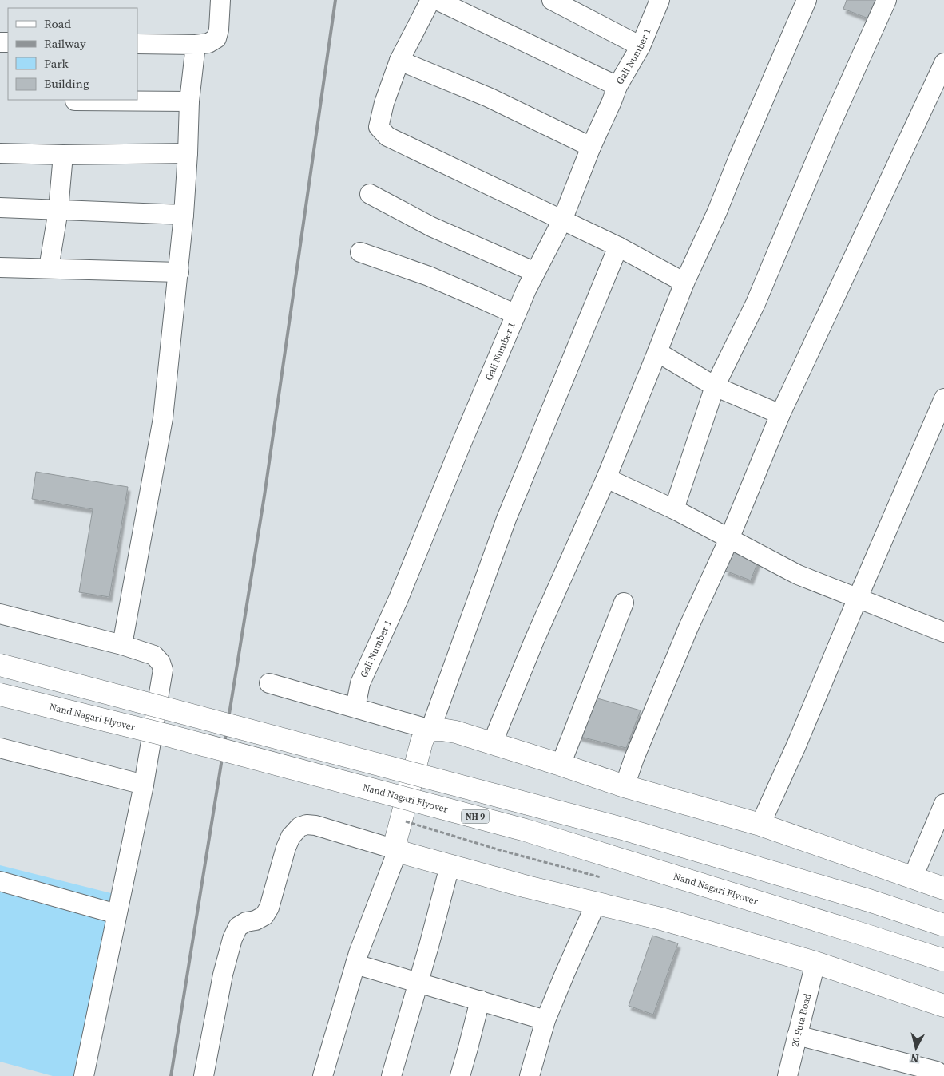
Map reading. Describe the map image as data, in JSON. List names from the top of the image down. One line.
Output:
{"streets":{"main road":["Nand Nagari Flyover","NH 9"],"street":["Gali Number 1","20 Futa Road"]},"legend":["Road","Railway","Park","Building"],"north":"bottom"}
